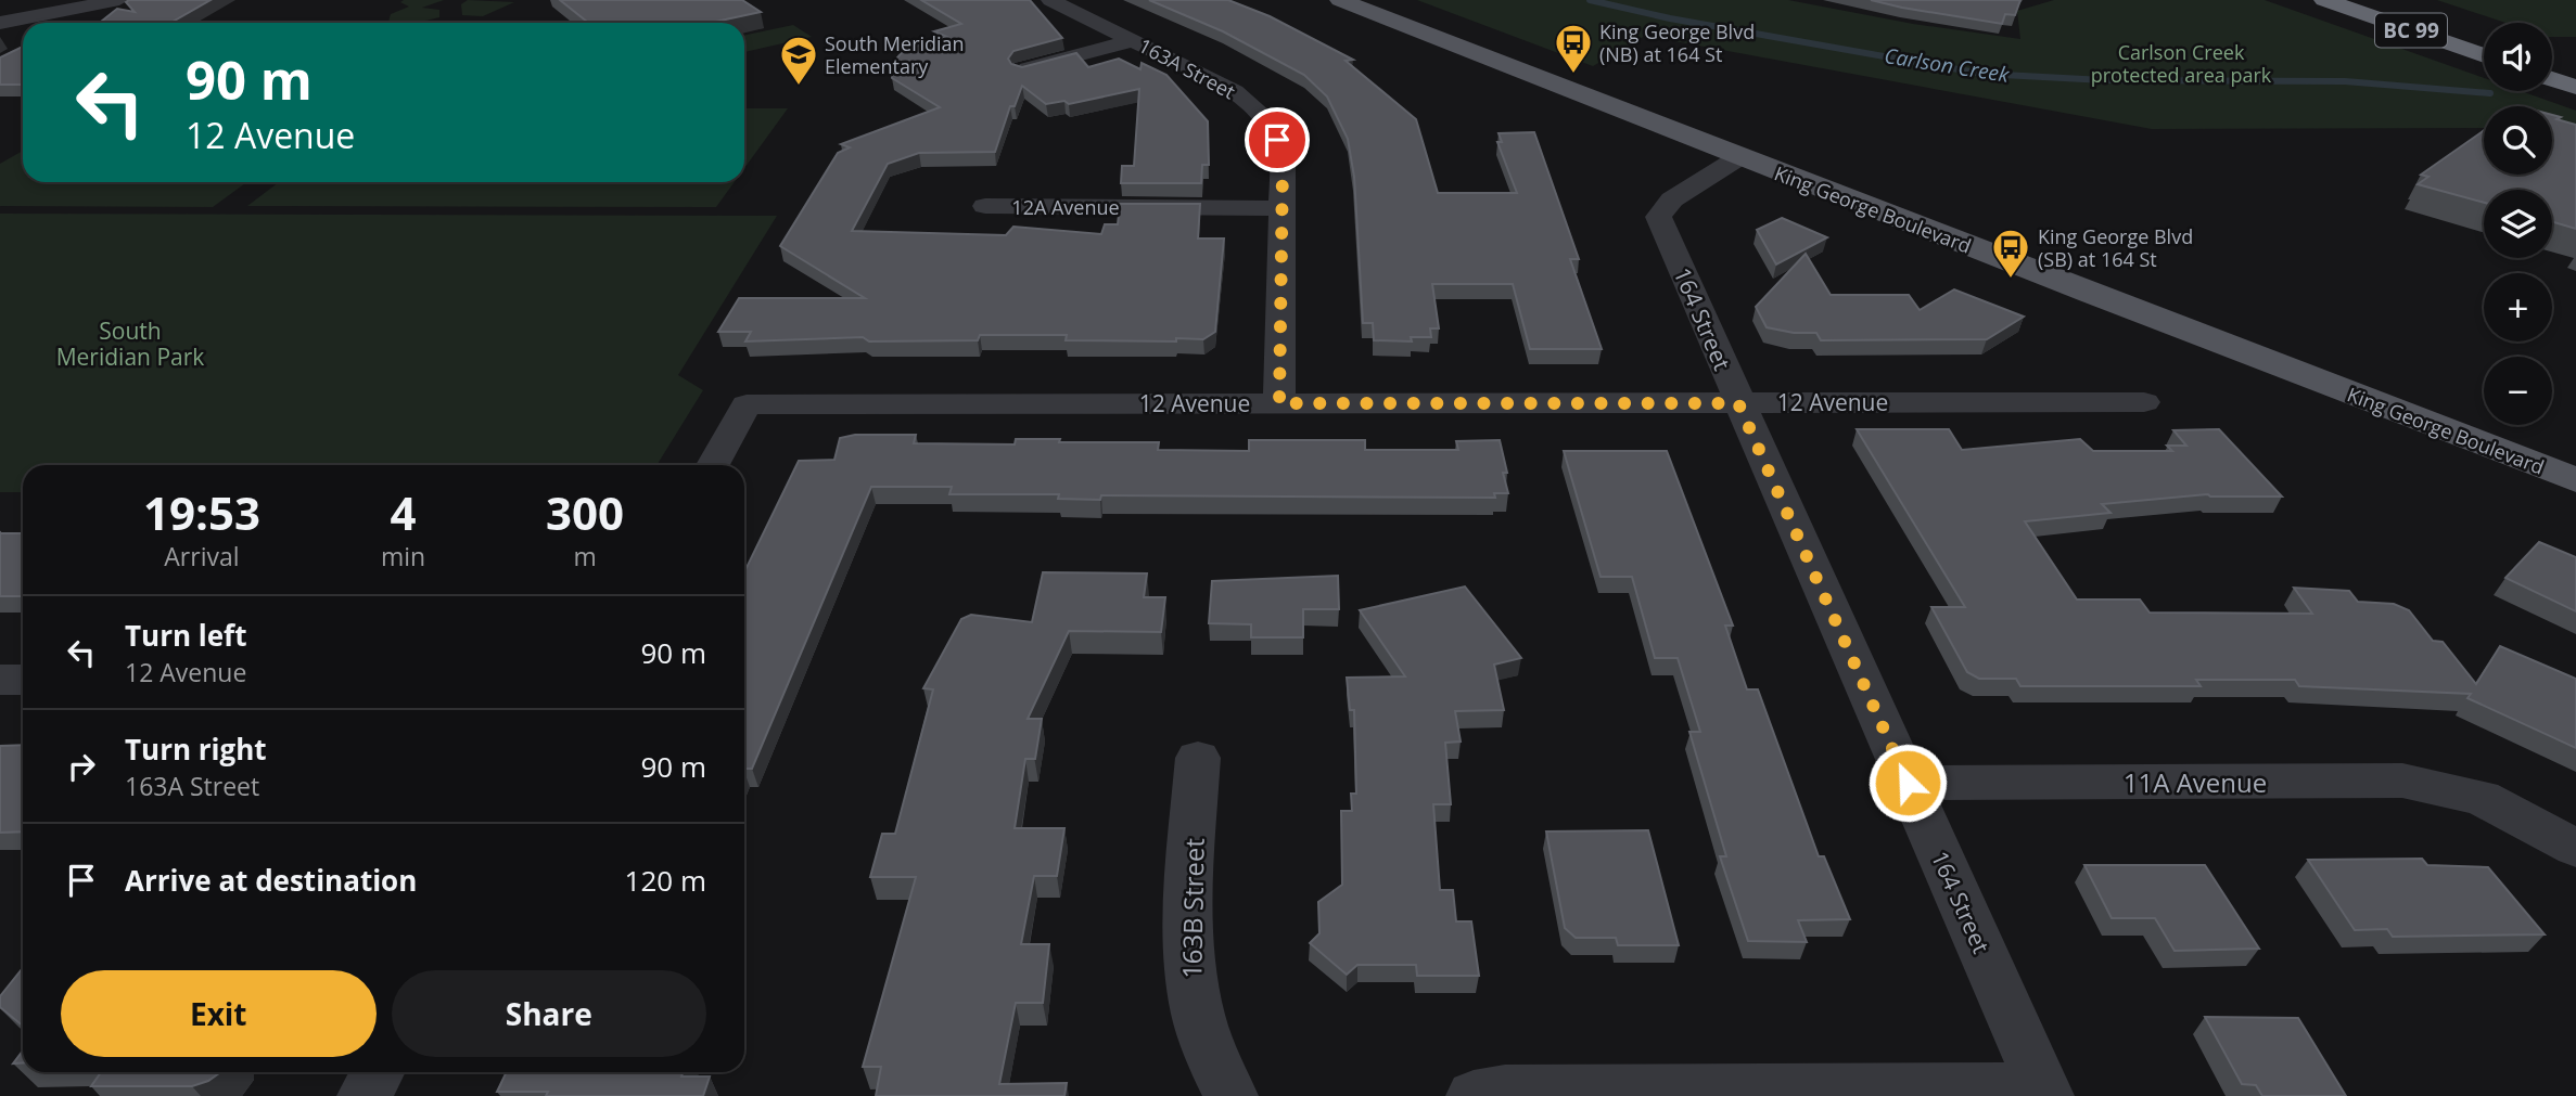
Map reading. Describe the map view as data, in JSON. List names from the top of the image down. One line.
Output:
{"streets":{"highway":["BC 99"],"main road":["King George Boulevard"],"street":["163A Street","12A Avenue","164 Street","12 Avenue","11A Avenue","163B Street"]},"crossings":[["163A Street","12A Avenue"],["163A Street","12 Avenue"],["King George Boulevard","164 Street"],["164 Street","12 Avenue"],["164 Street","11A Avenue"]],"water":["Carlson Creek"],"parks":["Carlson Creek protected area park","South Meridian Park"],"places":{"bus stop":["King George Blvd (NB) at 164 St","King George Blvd (SB) at 164 St"],"school or university":["South Meridian Elementary"]},"page":{"map_buttons":["+","−"],"turn":["90 m","12 Avenue"],"eta":["19:53","Arrival","4","min","300","m"],"list":[{"name":"Turn left","note":"12 Avenue","value":"90 m"},{"name":"Turn right","note":"163A Street","value":"90 m"},{"name":"Arrive at destination","value":"120 m"}],"buttons":["Exit","Share"]}}
